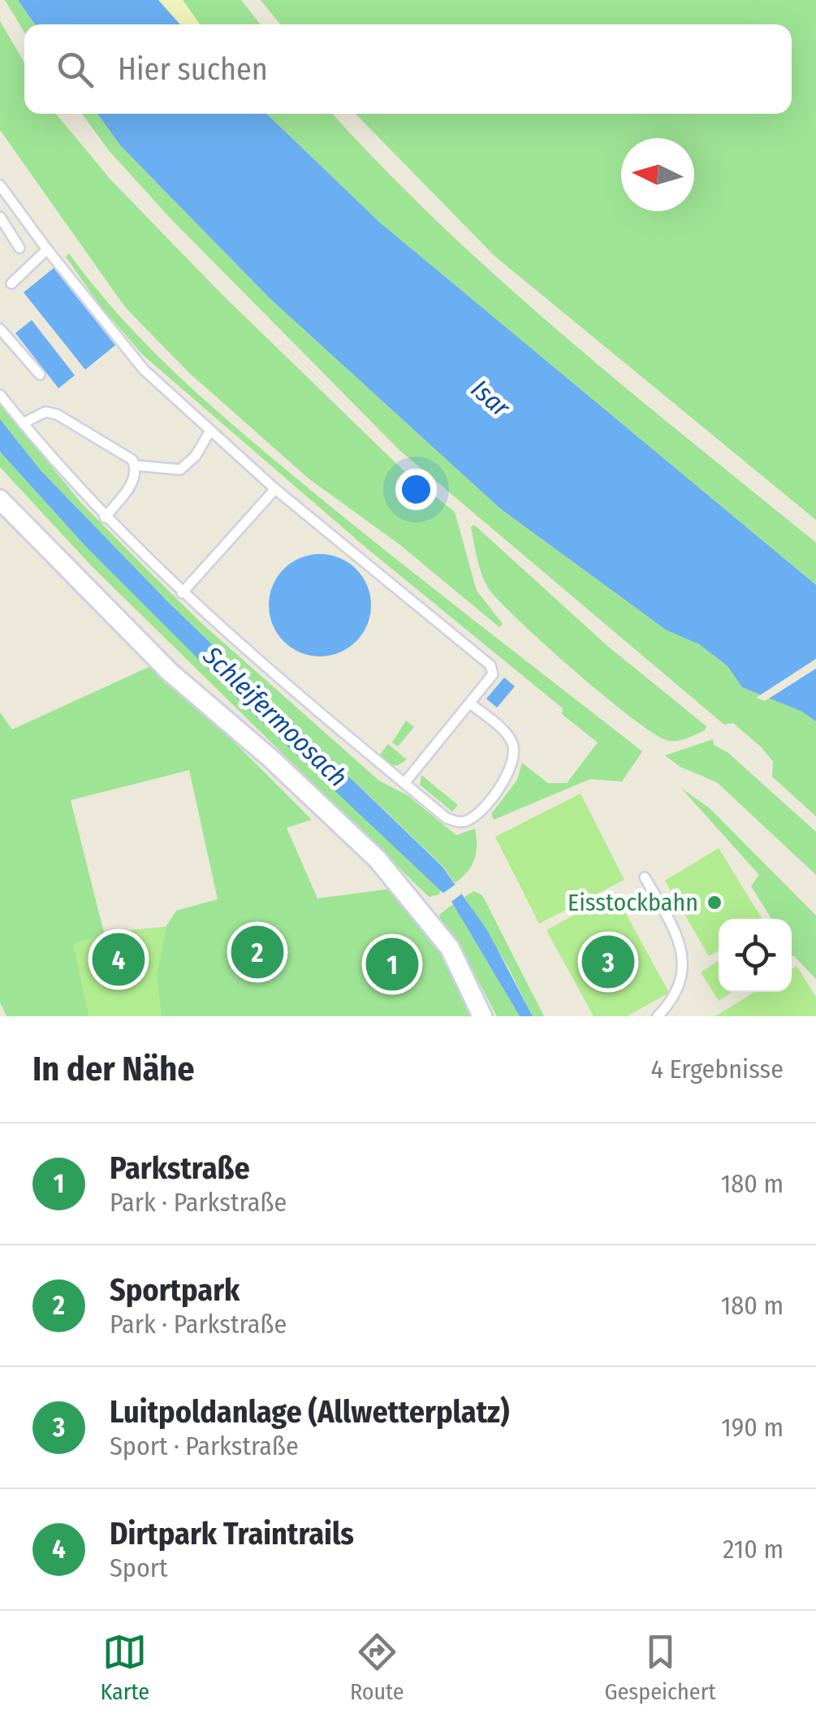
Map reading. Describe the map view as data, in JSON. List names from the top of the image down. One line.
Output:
{"water":["Isar","Schleifermoosach"],"places":["Eisstockbahn"],"north":"left","page":{"search":"Hier suchen","pins":["2","4","3","1"],"heading":["In der Nähe","4 Ergebnisse"],"list":[{"mark":"1","name":"Parkstraße","note":"Park · Parkstraße","value":"180 m"},{"mark":"2","name":"Sportpark","note":"Park · Parkstraße","value":"180 m"},{"mark":"3","name":"Luitpoldanlage (Allwetterplatz)","note":"Sport · Parkstraße","value":"190 m"},{"mark":"4","name":"Dirtpark Traintrails","note":"Sport","value":"210 m"}],"nav":["Karte","Route","Gespeichert"]}}
